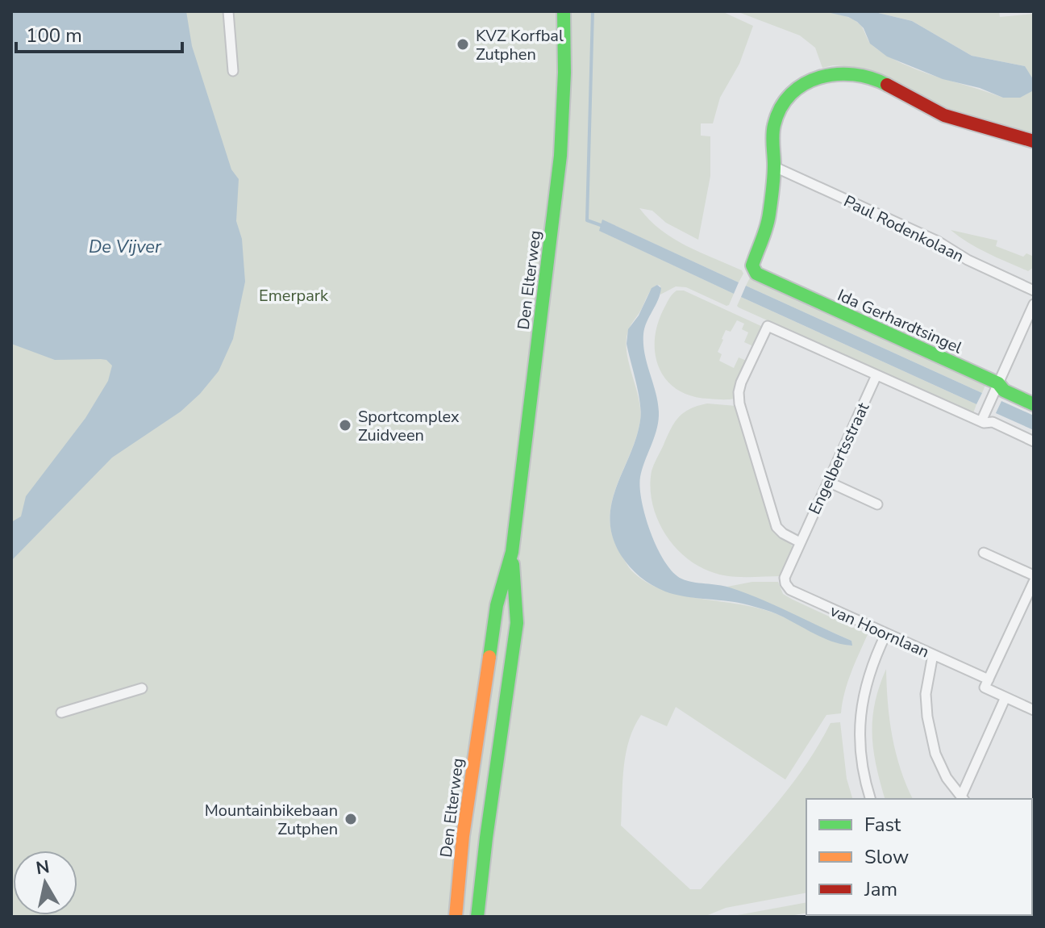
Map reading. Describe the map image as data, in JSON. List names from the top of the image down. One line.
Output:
{"streets":{"main road":["Den Elterweg","Ida Gerhardtsingel"],"street":["Paul Rodenkolaan","Engelbertsstraat","van Hoornlaan"]},"crossings":[["Paul Rodenkolaan","Ida Gerhardtsingel"],["Engelbertsstraat","van Hoornlaan"]],"water":["De Vijver"],"parks":["Emerpark"],"places":["KVZ Korfbal Zutphen","Sportcomplex Zuidveen","Mountainbikebaan Zutphen"],"legend":["Fast","Slow","Jam"],"scale_bar":"100 m","north":"top"}
